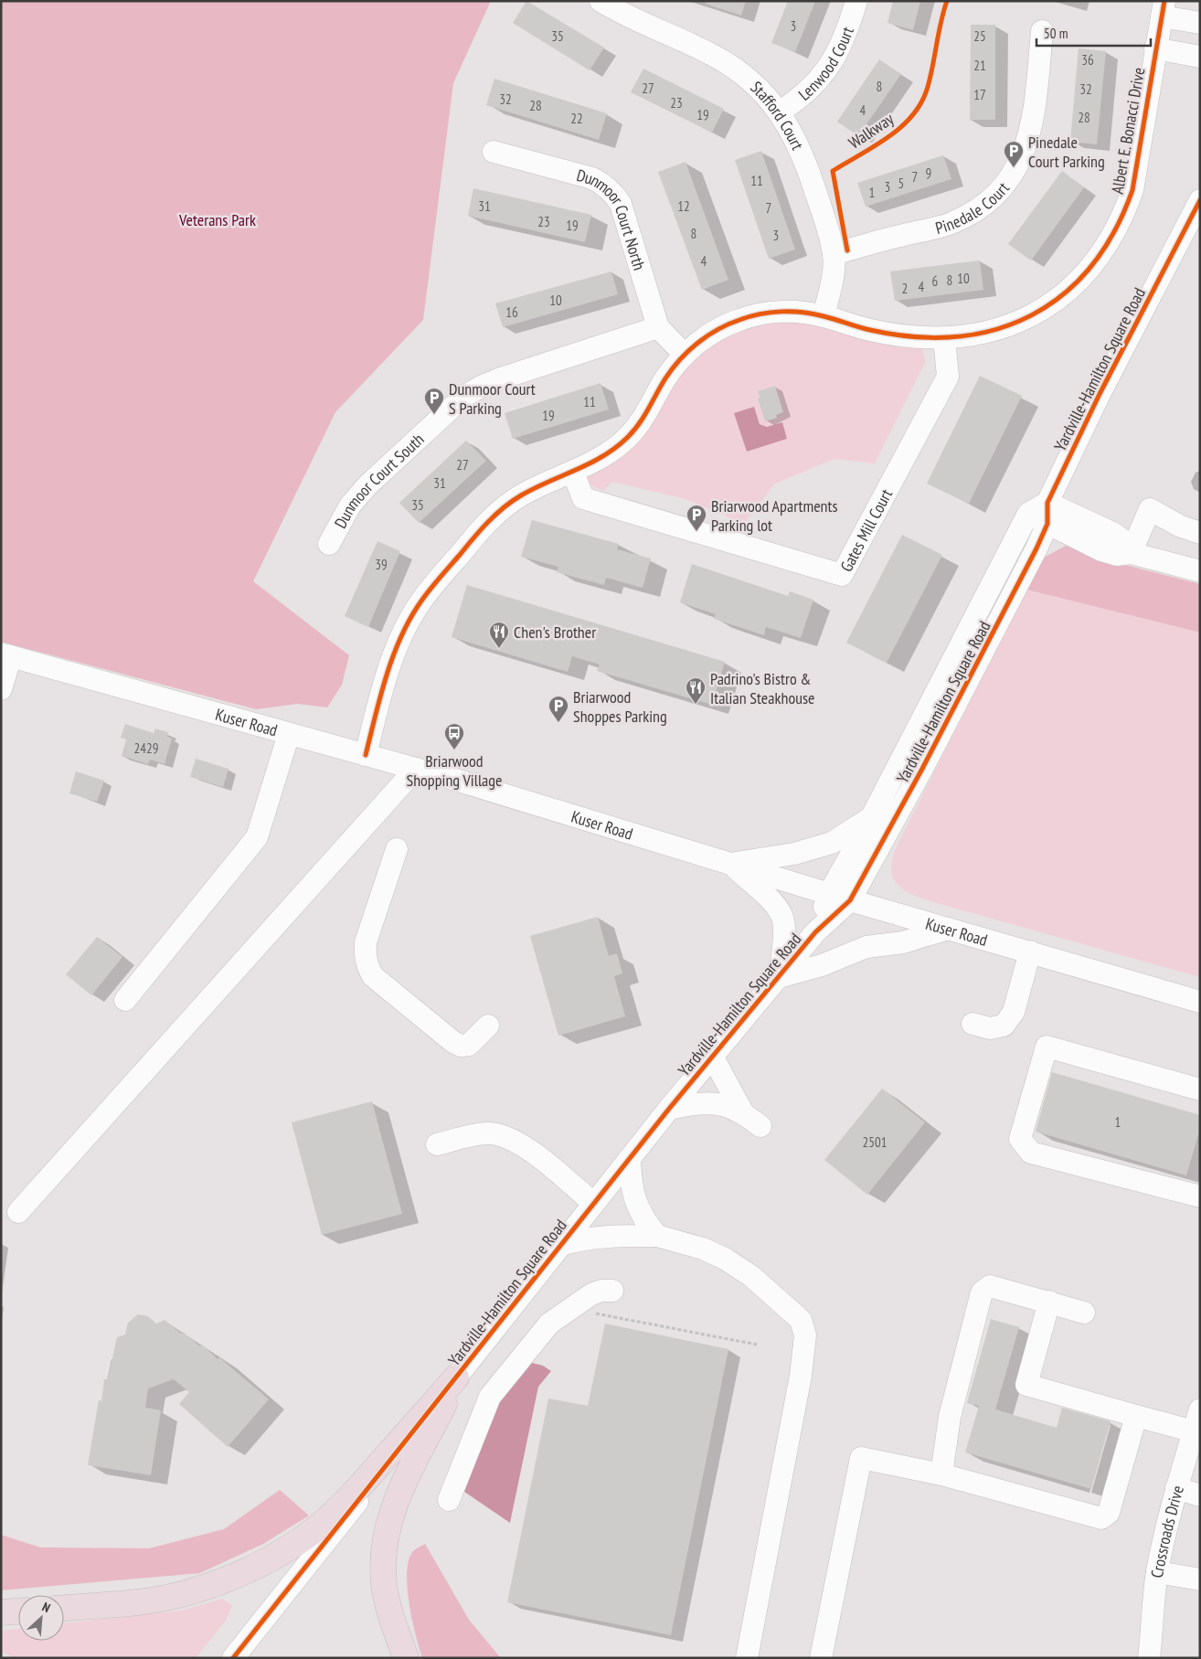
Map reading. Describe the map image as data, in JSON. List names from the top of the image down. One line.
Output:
{"streets":{"street":["Lenwood Court","Stafford Court","Albert E. Bonacci Drive","Pinedale Court","Dunmoor Court North","Yardville-Hamilton Square Road","Dunmoor Court South","Gates Mill Court","Kuser Road","Crossroads Drive"],"cycle path":["Walkway"]},"crossings":[["Lenwood Court","Stafford Court"],["Stafford Court","Albert E. Bonacci Drive"],["Stafford Court","Pinedale Court"],["Albert E. Bonacci Drive","Gates Mill Court"],["Albert E. Bonacci Drive","Kuser Road"],["Dunmoor Court North","Dunmoor Court South"],["Yardville-Hamilton Square Road","Kuser Road"]],"parks":["Veterans Park"],"places":{"parking":["Pinedale Court Parking","Dunmoor Court S Parking","Briarwood Apartments Parking lot","Briarwood Shoppes Parking"],"restaurant":["Chen's Brother","Padrino's Bistro & Italian Steakhouse"],"bus stop":["Briarwood Shopping Village"]},"house_numbers":["3","35","25","36","21","8","27","32","17","32","23","28","4","19","28","22","9","7","11","5","3","1","31","12","7","23","19","8","3","4","10","8","6","4","2","10","16","11","19","27","31","35","39","2429","1","2501"],"scale_bar":"50 m","north":"top right"}
